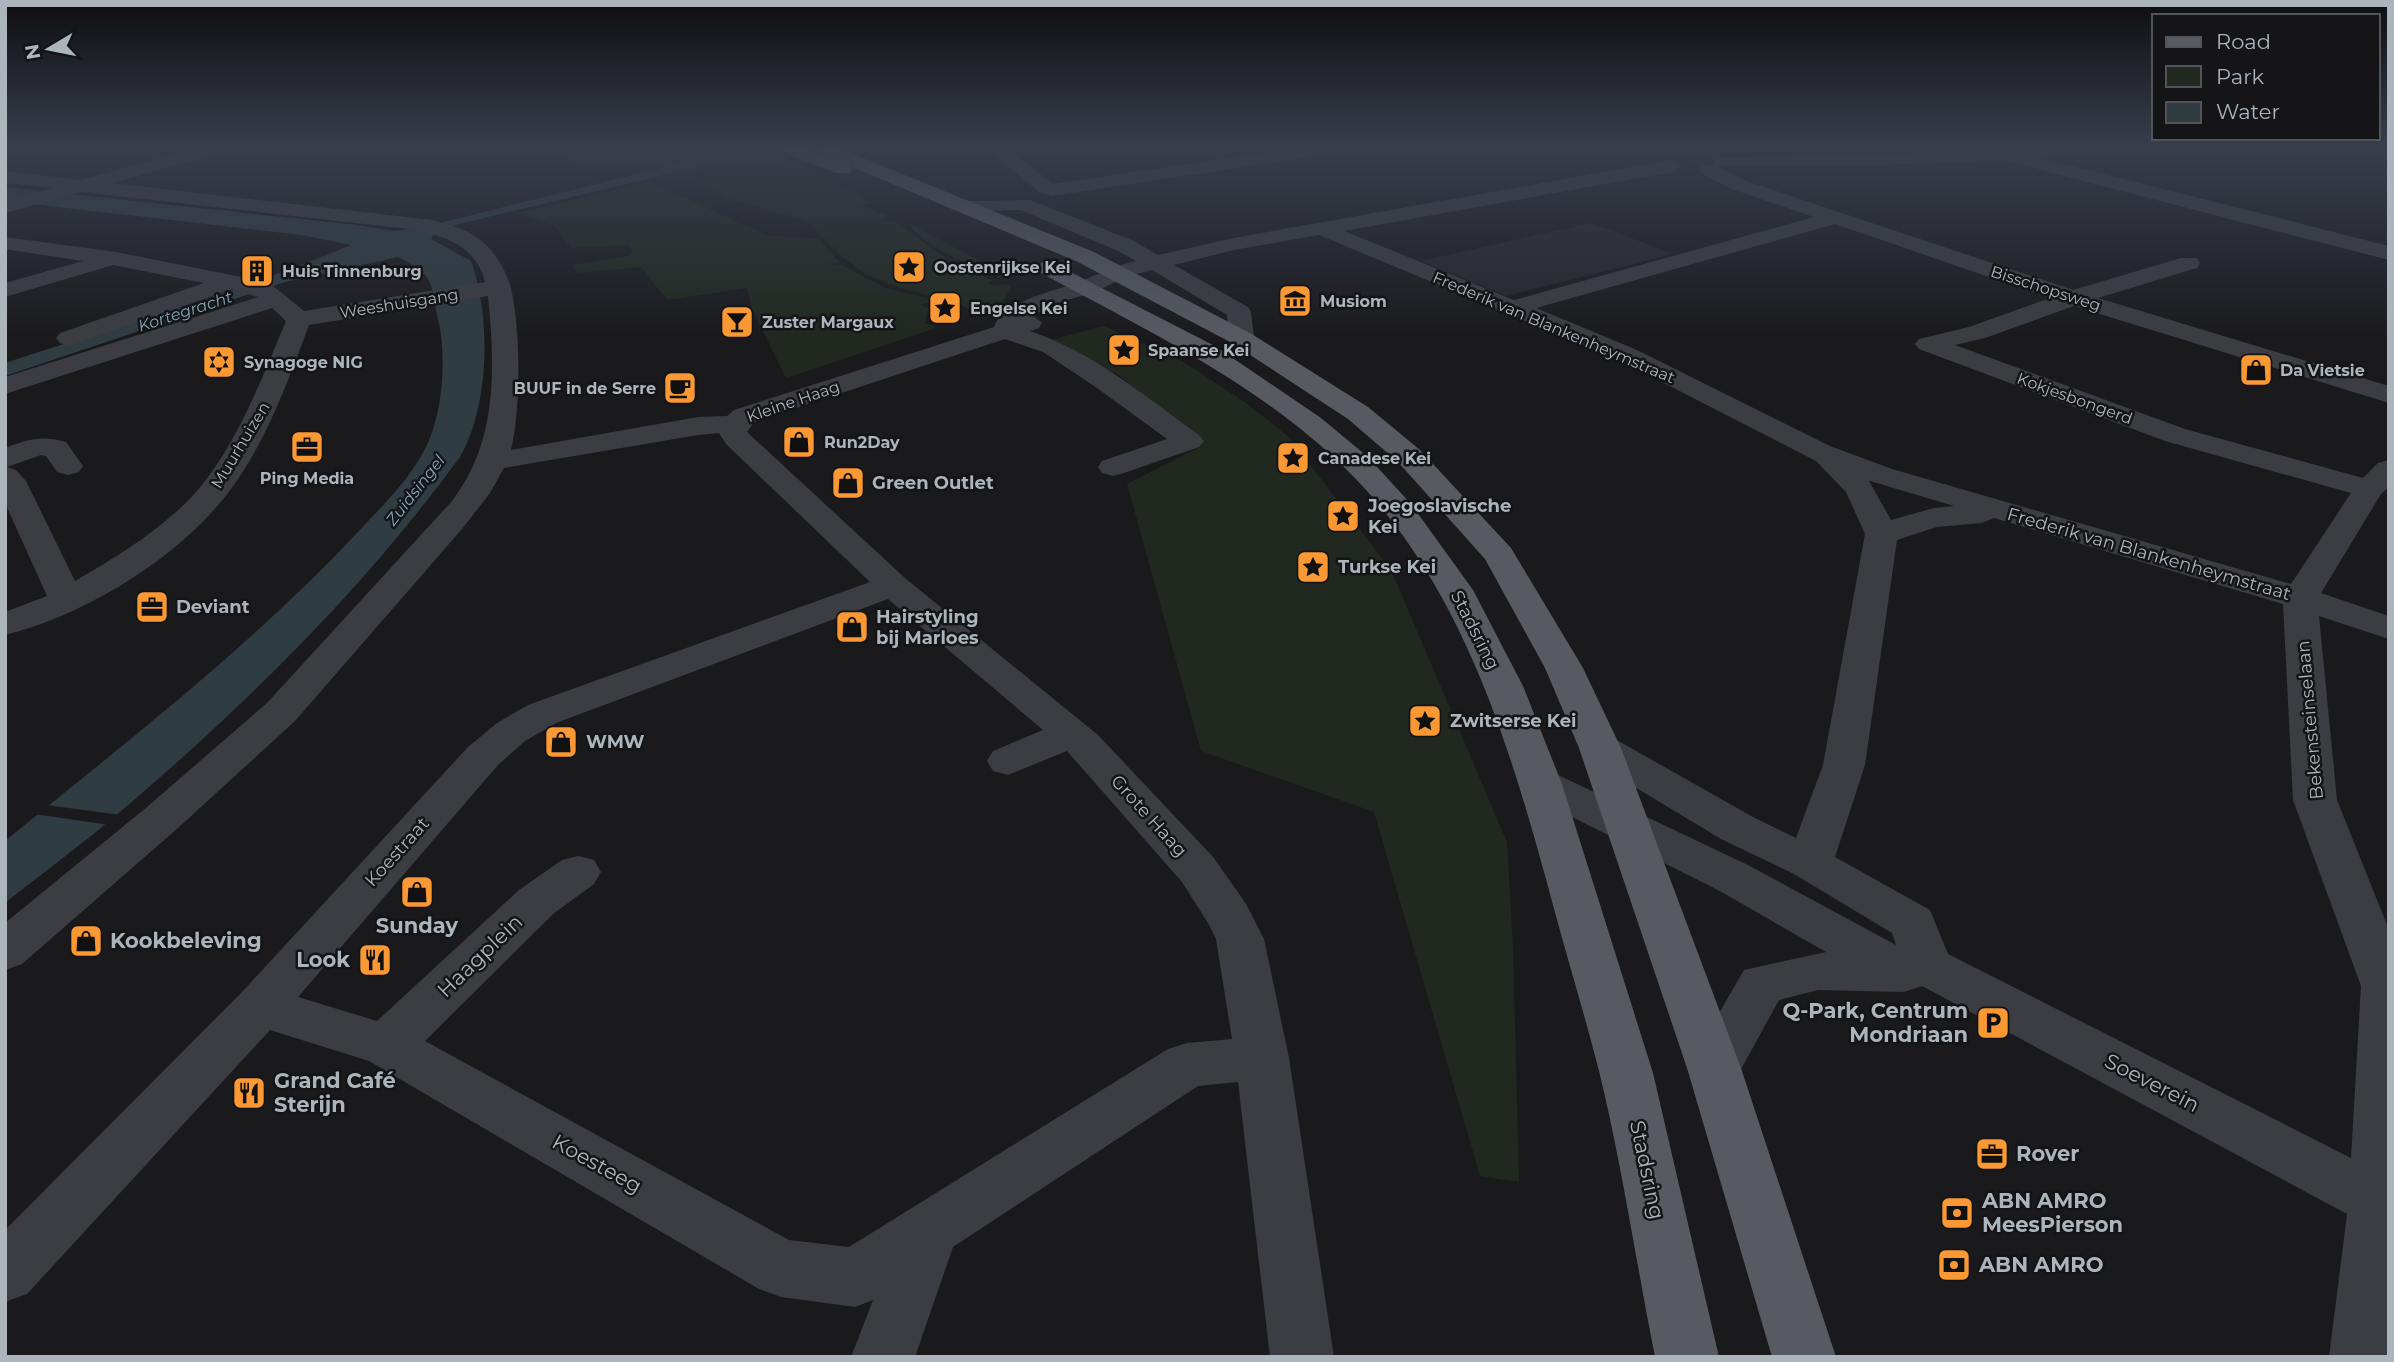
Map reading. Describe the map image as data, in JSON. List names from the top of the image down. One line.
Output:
{"streets":{"main road":["Stadsring"],"street":["Bisschopsweg","Weeshuisgang","Frederik van Blankenheymstraat","Kokjesbongerd","Kleine Haag","Muurhuizen","Bekensteinselaan","Grote Haag","Koestraat","Haagplein","Soeverein","Koesteeg"]},"crossings":[["Bisschopsweg","Kokjesbongerd"],["Weeshuisgang","Muurhuizen"],["Frederik van Blankenheymstraat","Kleine Haag"],["Frederik van Blankenheymstraat","Bekensteinselaan"],["Kleine Haag","Stadsring"],["Kleine Haag","Grote Haag"],["Stadsring","Soeverein"],["Grote Haag","Koestraat"],["Grote Haag","Koesteeg"],["Koestraat","Koesteeg"],["Haagplein","Koesteeg"]],"water":["Kortegracht","Zuidsingel"],"places":{"place":["Oostenrijkse Kei","Engelse Kei","Spaanse Kei","Canadese Kei","Joegoslavische Kei","Turkse Kei","Zwitserse Kei"],"building":["Huis Tinnenburg"],"museum":["Musiom"],"bar":["Zuster Margaux"],"synagogue":["Synagoge NIG"],"shop":["Da Vietsie","Run2Day","Green Outlet","Hairstyling bij Marloes","WMW","Sunday","Kookbeleving"],"cafe":["BUUF in de Serre"],"office":["Ping Media","Deviant","Rover"],"restaurant":["Look","Grand Café Sterijn"],"parking":["Q-Park, Centrum Mondriaan"],"bank":["ABN AMRO MeesPierson","ABN AMRO"]},"legend":["Road","Park","Water"],"north":"left"}
